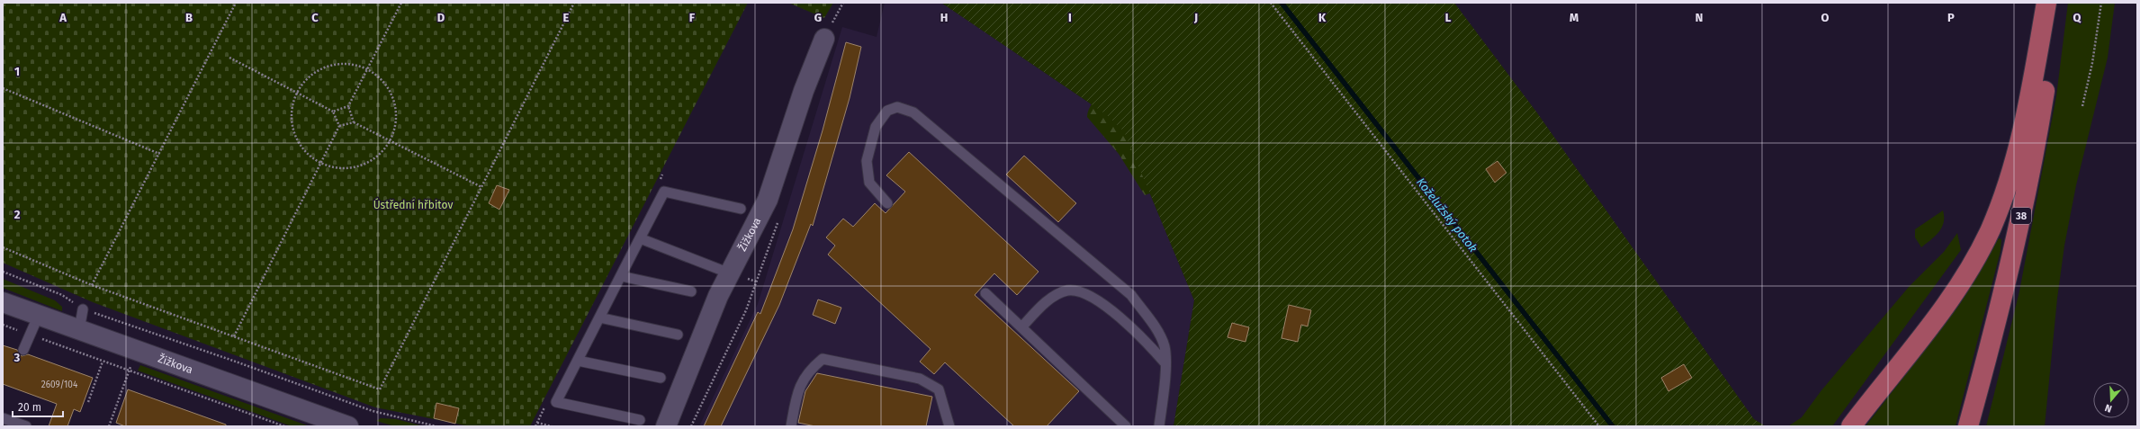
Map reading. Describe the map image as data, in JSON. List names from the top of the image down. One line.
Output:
{"streets":{"main road":["38"],"street":["Žižkova"]},"water":["Koželužský potok"],"parks":["Ústřední hřbitov"],"house_numbers":["2609/104"],"scale_bar":"20 m","north":"bottom","grid":{"columns":["A","B","C","D","E","F","G","H","I","J","K","L","M","N","O","P","Q"],"rows":["1","2","3"]}}
